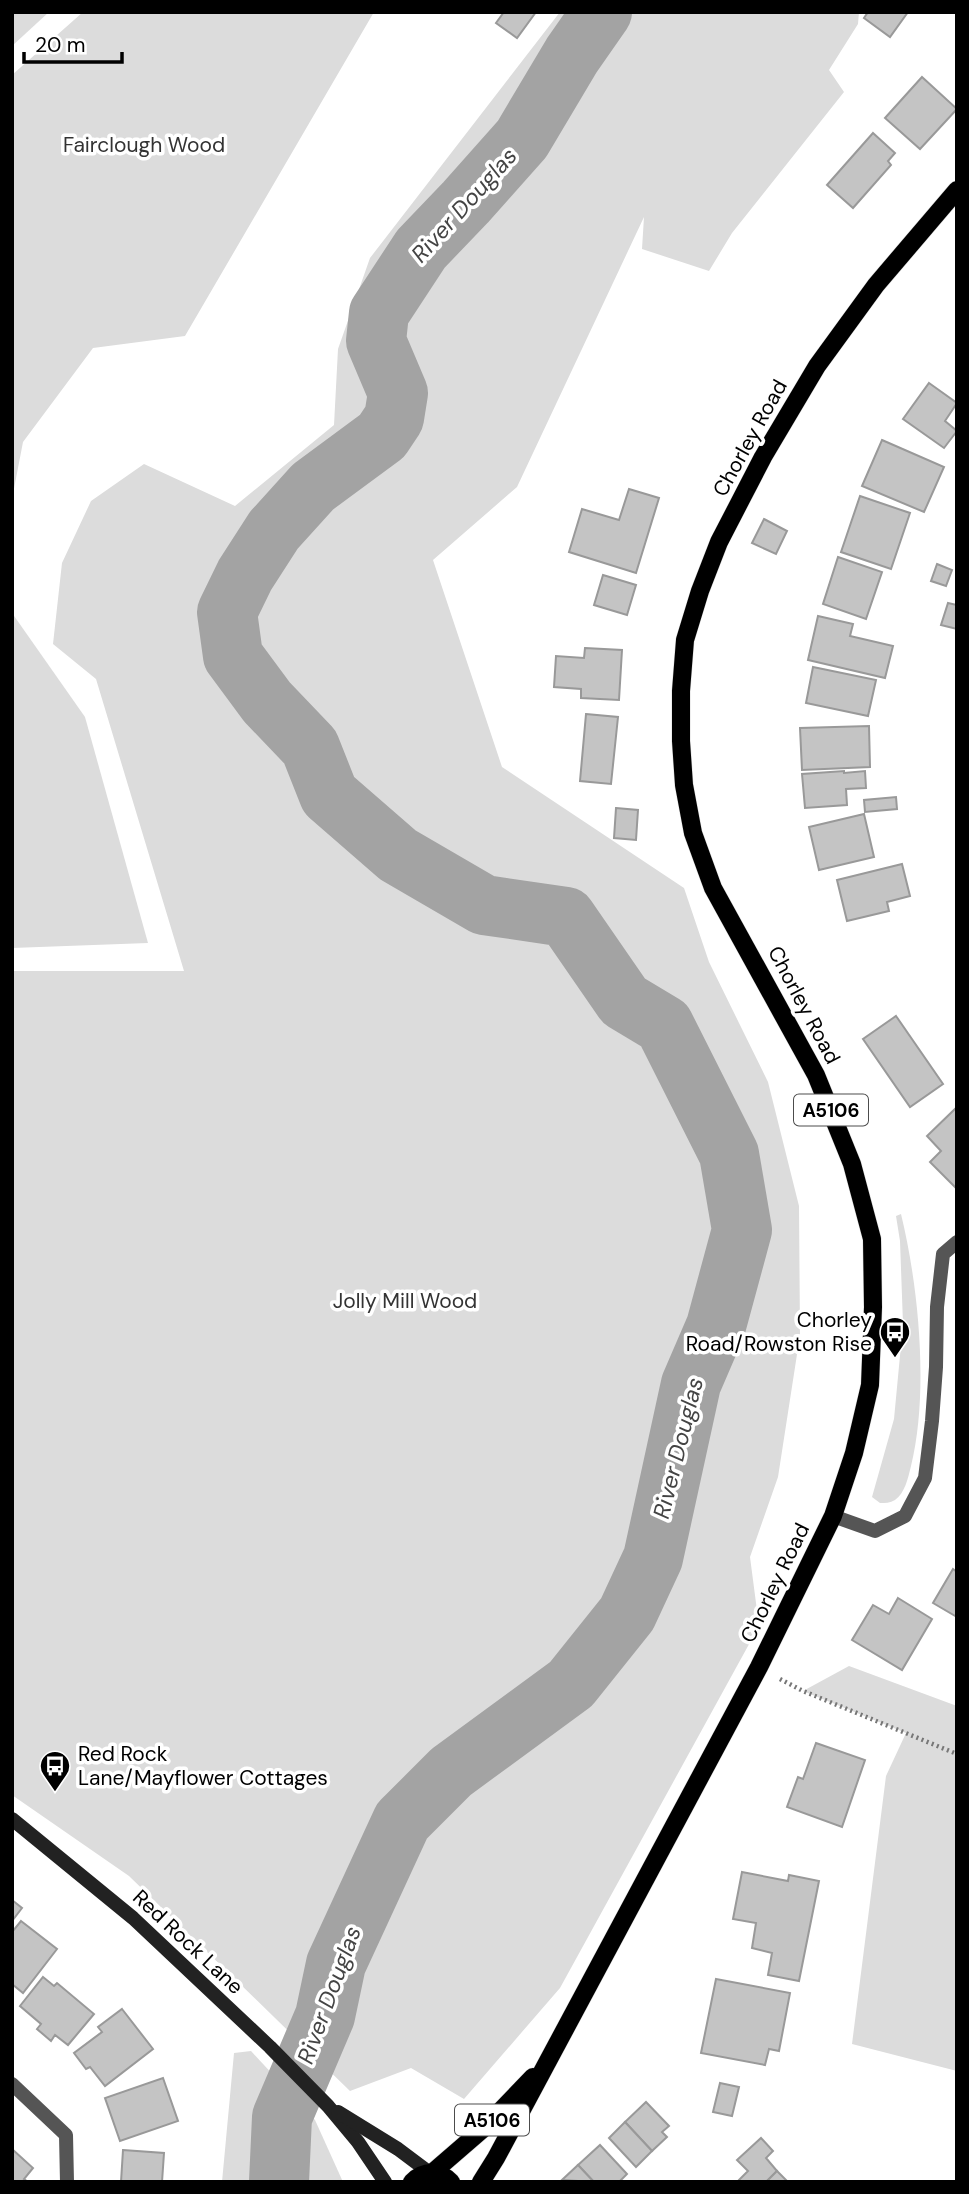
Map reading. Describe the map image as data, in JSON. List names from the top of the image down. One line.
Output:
{"streets":{"main road":["Chorley Road","A5106","Red Rock Lane"]},"crossings":[["Chorley Road","A5106"],["Chorley Road","Red Rock Lane"],["A5106","Red Rock Lane"]],"water":["River Douglas"],"parks":["Fairclough Wood","Jolly Mill Wood"],"places":{"bus stop":["Chorley Road/Rowston Rise","Red Rock Lane/Mayflower Cottages"]},"scale_bar":"20 m"}
